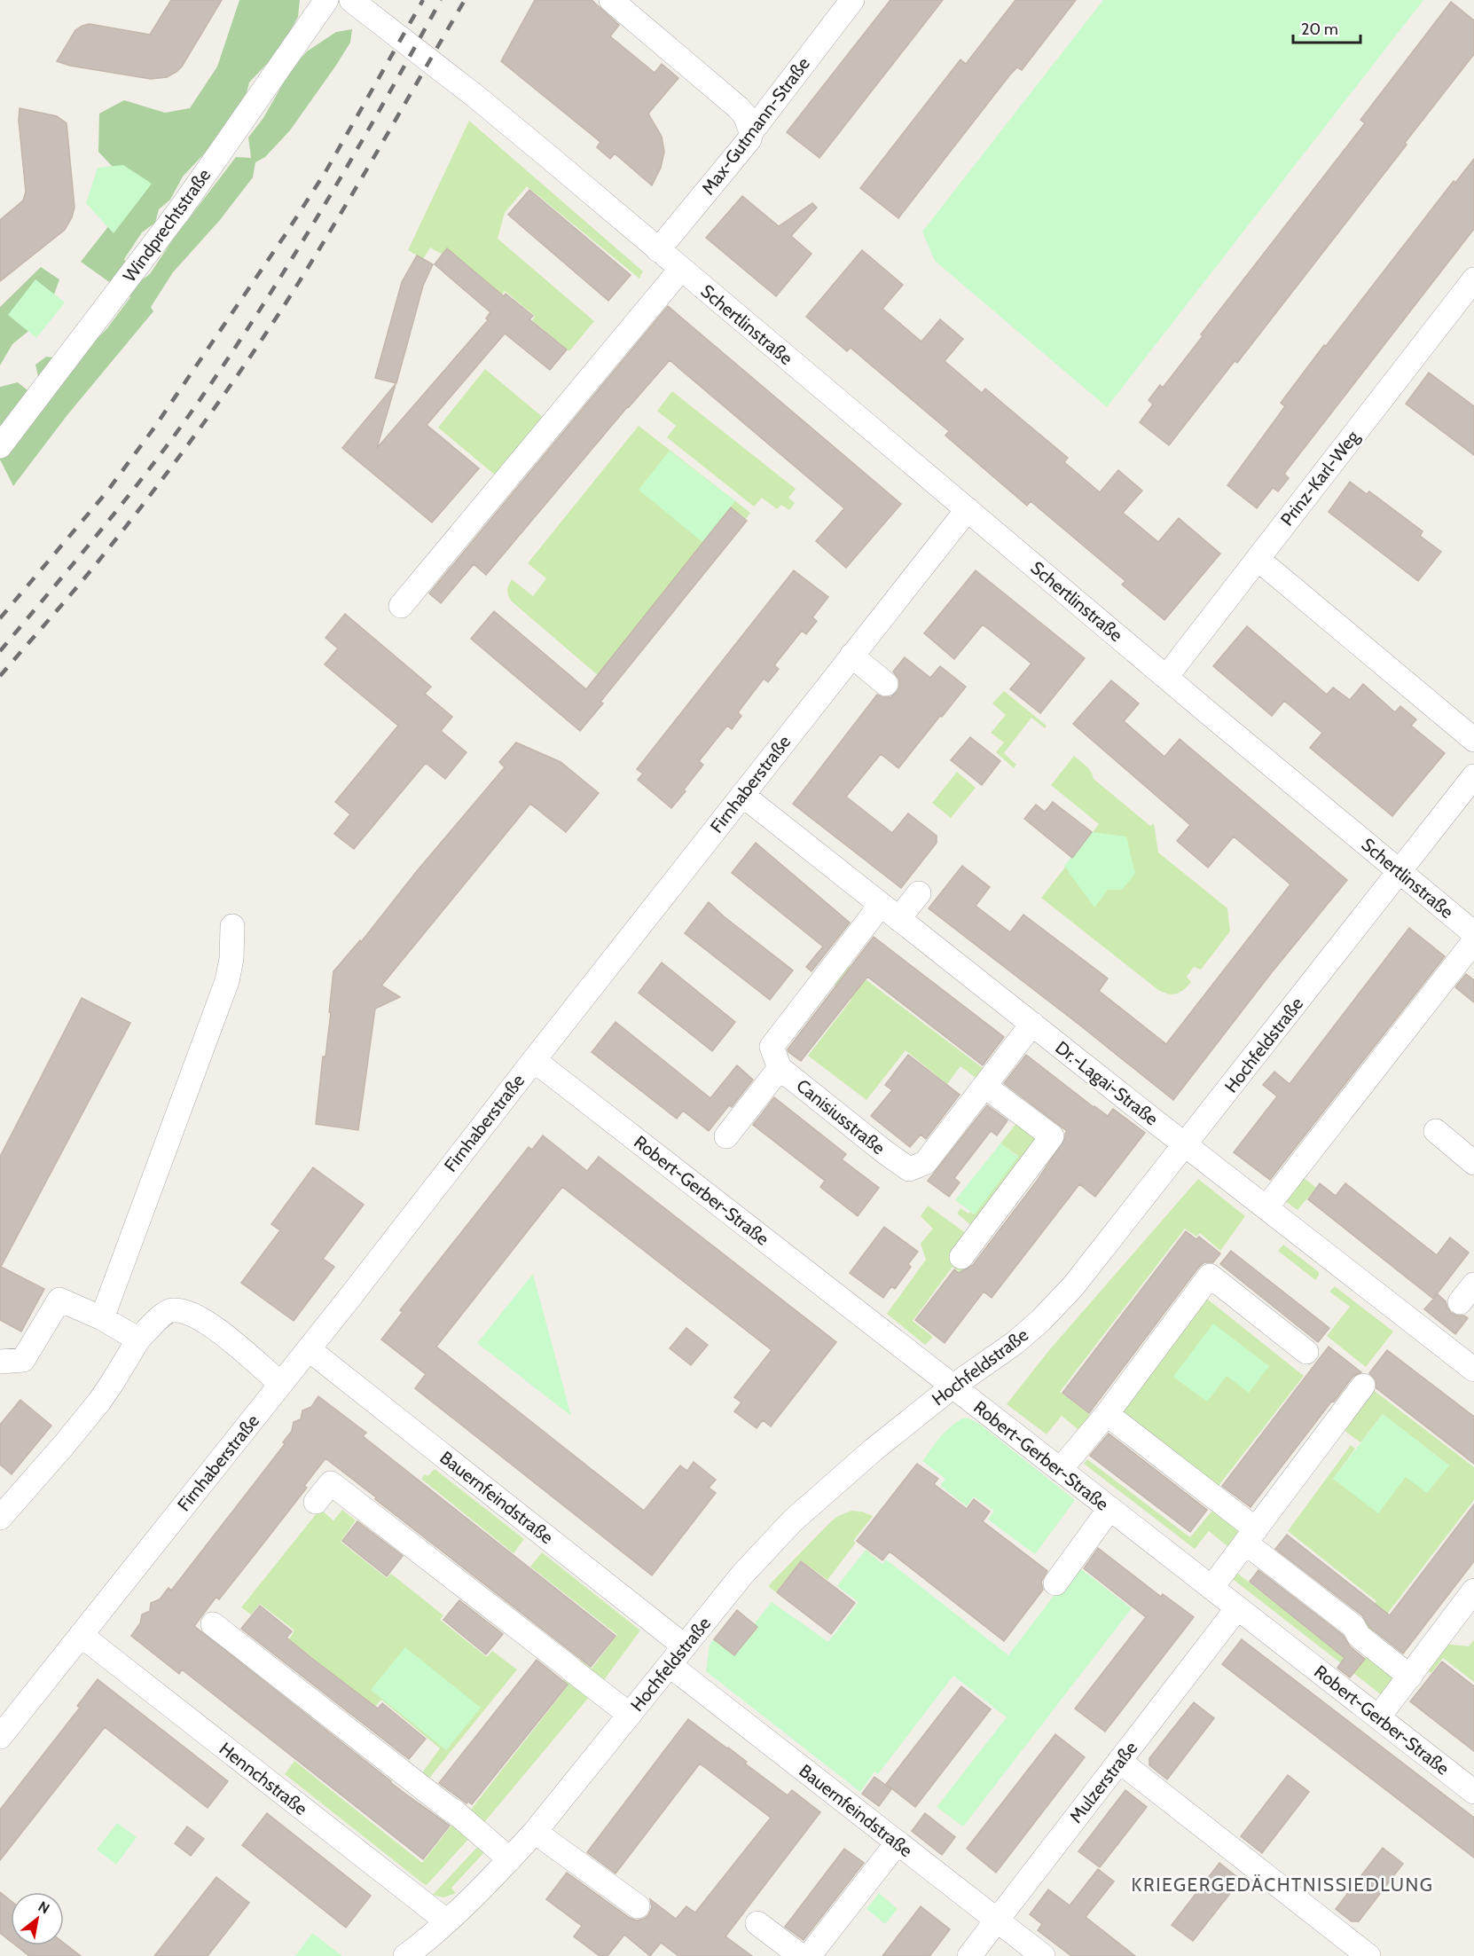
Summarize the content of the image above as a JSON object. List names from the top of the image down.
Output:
{
  "streets": {
    "street": [
      "Max-Gutmann-Straße",
      "Windprechtstraße",
      "Schertlinstraße",
      "Prinz-Karl-Weg",
      "Firnhaberstraße",
      "Hochfeldstraße",
      "Dr.-Lagai-Straße",
      "Canisiusstraße",
      "Robert-Gerber-Straße",
      "Bauernfeindstraße",
      "Hennchstraße",
      "Mulzerstraße"
    ]
  },
  "crossings": [
    ["Max-Gutmann-Straße", "Schertlinstraße"],
    ["Schertlinstraße", "Prinz-Karl-Weg"],
    ["Schertlinstraße", "Firnhaberstraße"],
    ["Schertlinstraße", "Hochfeldstraße"],
    ["Firnhaberstraße", "Dr.-Lagai-Straße"],
    ["Firnhaberstraße", "Robert-Gerber-Straße"],
    ["Firnhaberstraße", "Bauernfeindstraße"],
    ["Firnhaberstraße", "Hennchstraße"],
    ["Hochfeldstraße", "Dr.-Lagai-Straße"],
    ["Hochfeldstraße", "Robert-Gerber-Straße"],
    ["Hochfeldstraße", "Bauernfeindstraße"],
    ["Hochfeldstraße", "Hennchstraße"],
    ["Dr.-Lagai-Straße", "Canisiusstraße"],
    ["Robert-Gerber-Straße", "Mulzerstraße"],
    ["Bauernfeindstraße", "Mulzerstraße"]
  ],
  "districts": ["KRIEGERGEDÄCHTNISSIEDLUNG"],
  "scale_bar": "20 m",
  "north": "top right"
}
